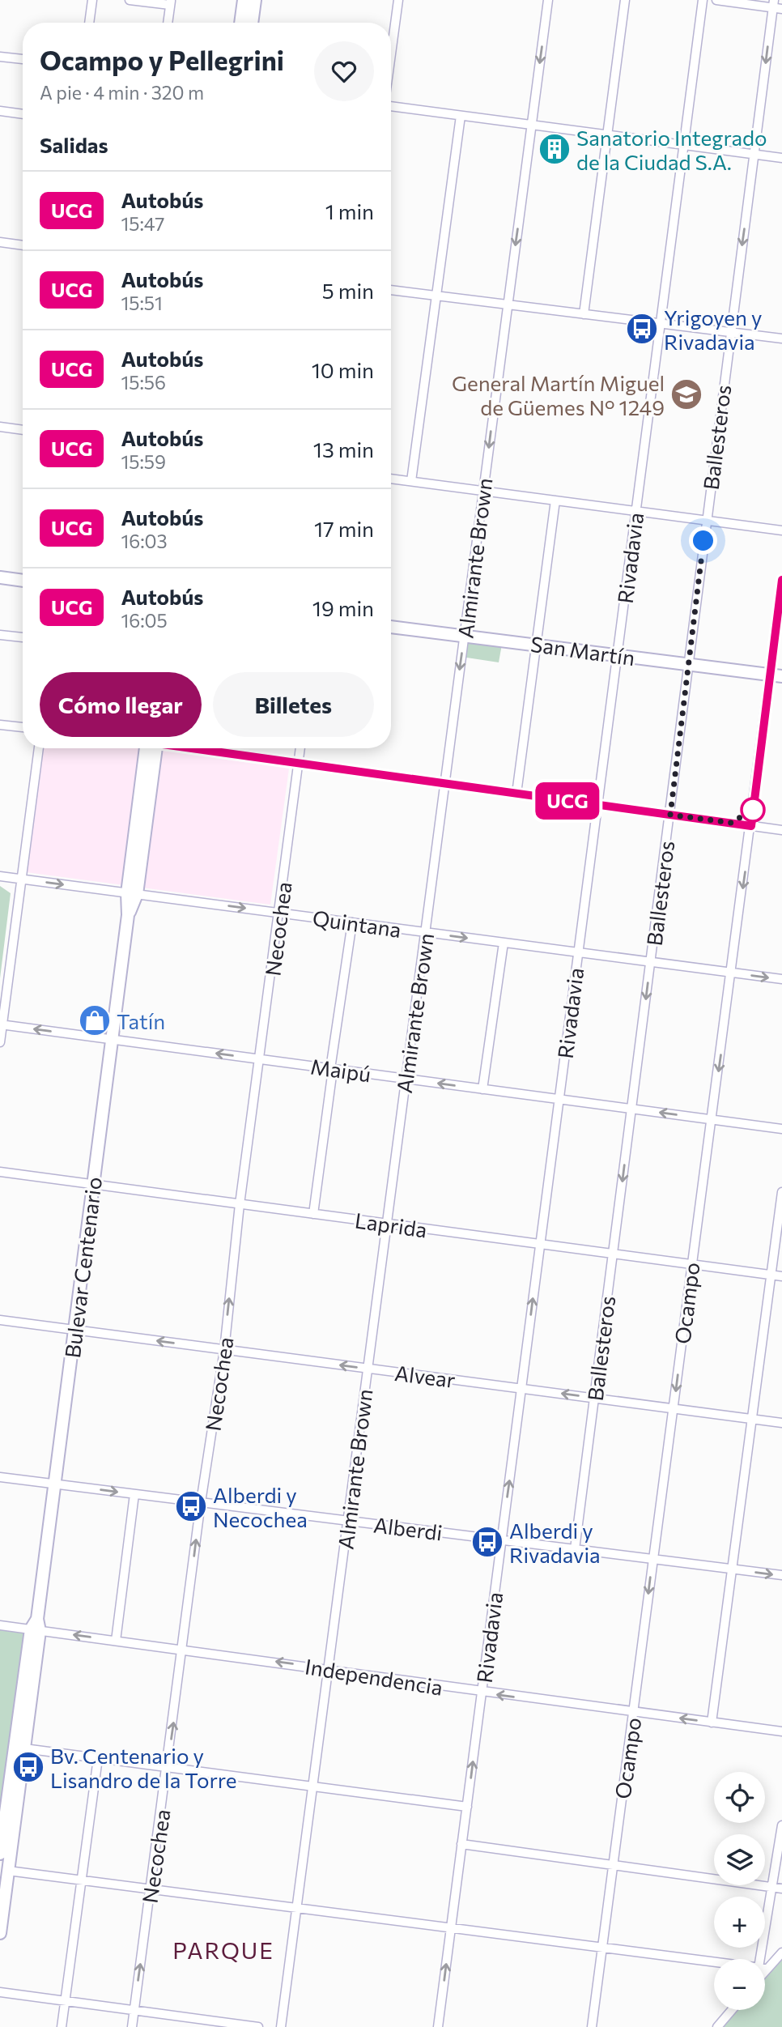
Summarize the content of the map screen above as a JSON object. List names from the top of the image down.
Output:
{
  "streets": {
    "main road": ["San Martín", "Bulevar Centenario"],
    "street": [
      "Ballesteros",
      "Almirante Brown",
      "Rivadavia",
      "Quintana",
      "Necochea",
      "Maipú",
      "Laprida",
      "Ocampo",
      "Alvear",
      "Alberdi",
      "Independencia"
    ]
  },
  "crossings": [
    ["Ballesteros", "San Martín"],
    ["Ballesteros", "Quintana"],
    ["Ballesteros", "Maipú"],
    ["Ballesteros", "Laprida"],
    ["Ballesteros", "Alvear"],
    ["Ballesteros", "Alberdi"],
    ["Almirante Brown", "San Martín"],
    ["Almirante Brown", "Quintana"],
    ["Almirante Brown", "Maipú"],
    ["Almirante Brown", "Laprida"],
    ["Almirante Brown", "Alvear"],
    ["Almirante Brown", "Alberdi"],
    ["Almirante Brown", "Independencia"],
    ["Rivadavia", "San Martín"],
    ["Rivadavia", "Quintana"],
    ["Rivadavia", "Maipú"],
    ["Rivadavia", "Laprida"],
    ["Rivadavia", "Alvear"],
    ["Rivadavia", "Alberdi"],
    ["Rivadavia", "Independencia"],
    ["San Martín", "Ocampo"],
    ["Quintana", "Necochea"],
    ["Quintana", "Bulevar Centenario"],
    ["Quintana", "Ocampo"],
    ["Necochea", "Maipú"],
    ["Necochea", "Laprida"],
    ["Necochea", "Alvear"],
    ["Necochea", "Alberdi"],
    ["Necochea", "Independencia"],
    ["Maipú", "Bulevar Centenario"],
    ["Maipú", "Ocampo"],
    ["Laprida", "Bulevar Centenario"],
    ["Laprida", "Ocampo"],
    ["Bulevar Centenario", "Alvear"],
    ["Bulevar Centenario", "Alberdi"],
    ["Bulevar Centenario", "Independencia"],
    ["Ocampo", "Alvear"],
    ["Ocampo", "Alberdi"],
    ["Ocampo", "Independencia"]
  ],
  "one_way": [
    "Ballesteros",
    "Quintana",
    "Maipú",
    "Ocampo",
    "Alvear",
    "Independencia"
  ],
  "districts": ["PARQUE"],
  "places": {
    "building": ["Sanatorio Integrado de la Ciudad S.A."],
    "bus stop": [
      "Yrigoyen y Rivadavia",
      "Alberdi y Necochea",
      "Alberdi y Rivadavia",
      "Bv. Centenario y Lisandro de la Torre"
    ],
    "school or university": ["General Martín Miguel de Güemes N° 1249"],
    "shop": ["Tatín"]
  },
  "lines": ["bus line UCG"],
  "page": {
    "on_map": "UCG",
    "heading": [
      ["Ocampo y Pellegrini", "A pie · 4 min · 320 m"],
      "Salidas"
    ],
    "list": [
      {
        "mark": "UCG",
        "name": "Autobús",
        "note": "15:47",
        "value": "1 min"
      },
      {
        "mark": "UCG",
        "name": "Autobús",
        "note": "15:51",
        "value": "5 min"
      },
      {
        "mark": "UCG",
        "name": "Autobús",
        "note": "15:56",
        "value": "10 min"
      },
      {
        "mark": "UCG",
        "name": "Autobús",
        "note": "15:59",
        "value": "13 min"
      },
      {
        "mark": "UCG",
        "name": "Autobús",
        "note": "16:03",
        "value": "17 min"
      },
      {
        "mark": "UCG",
        "name": "Autobús",
        "note": "16:05",
        "value": "19 min"
      }
    ],
    "buttons": ["Cómo llegar", "Billetes"],
    "map_buttons": ["+", "−"]
  }
}
